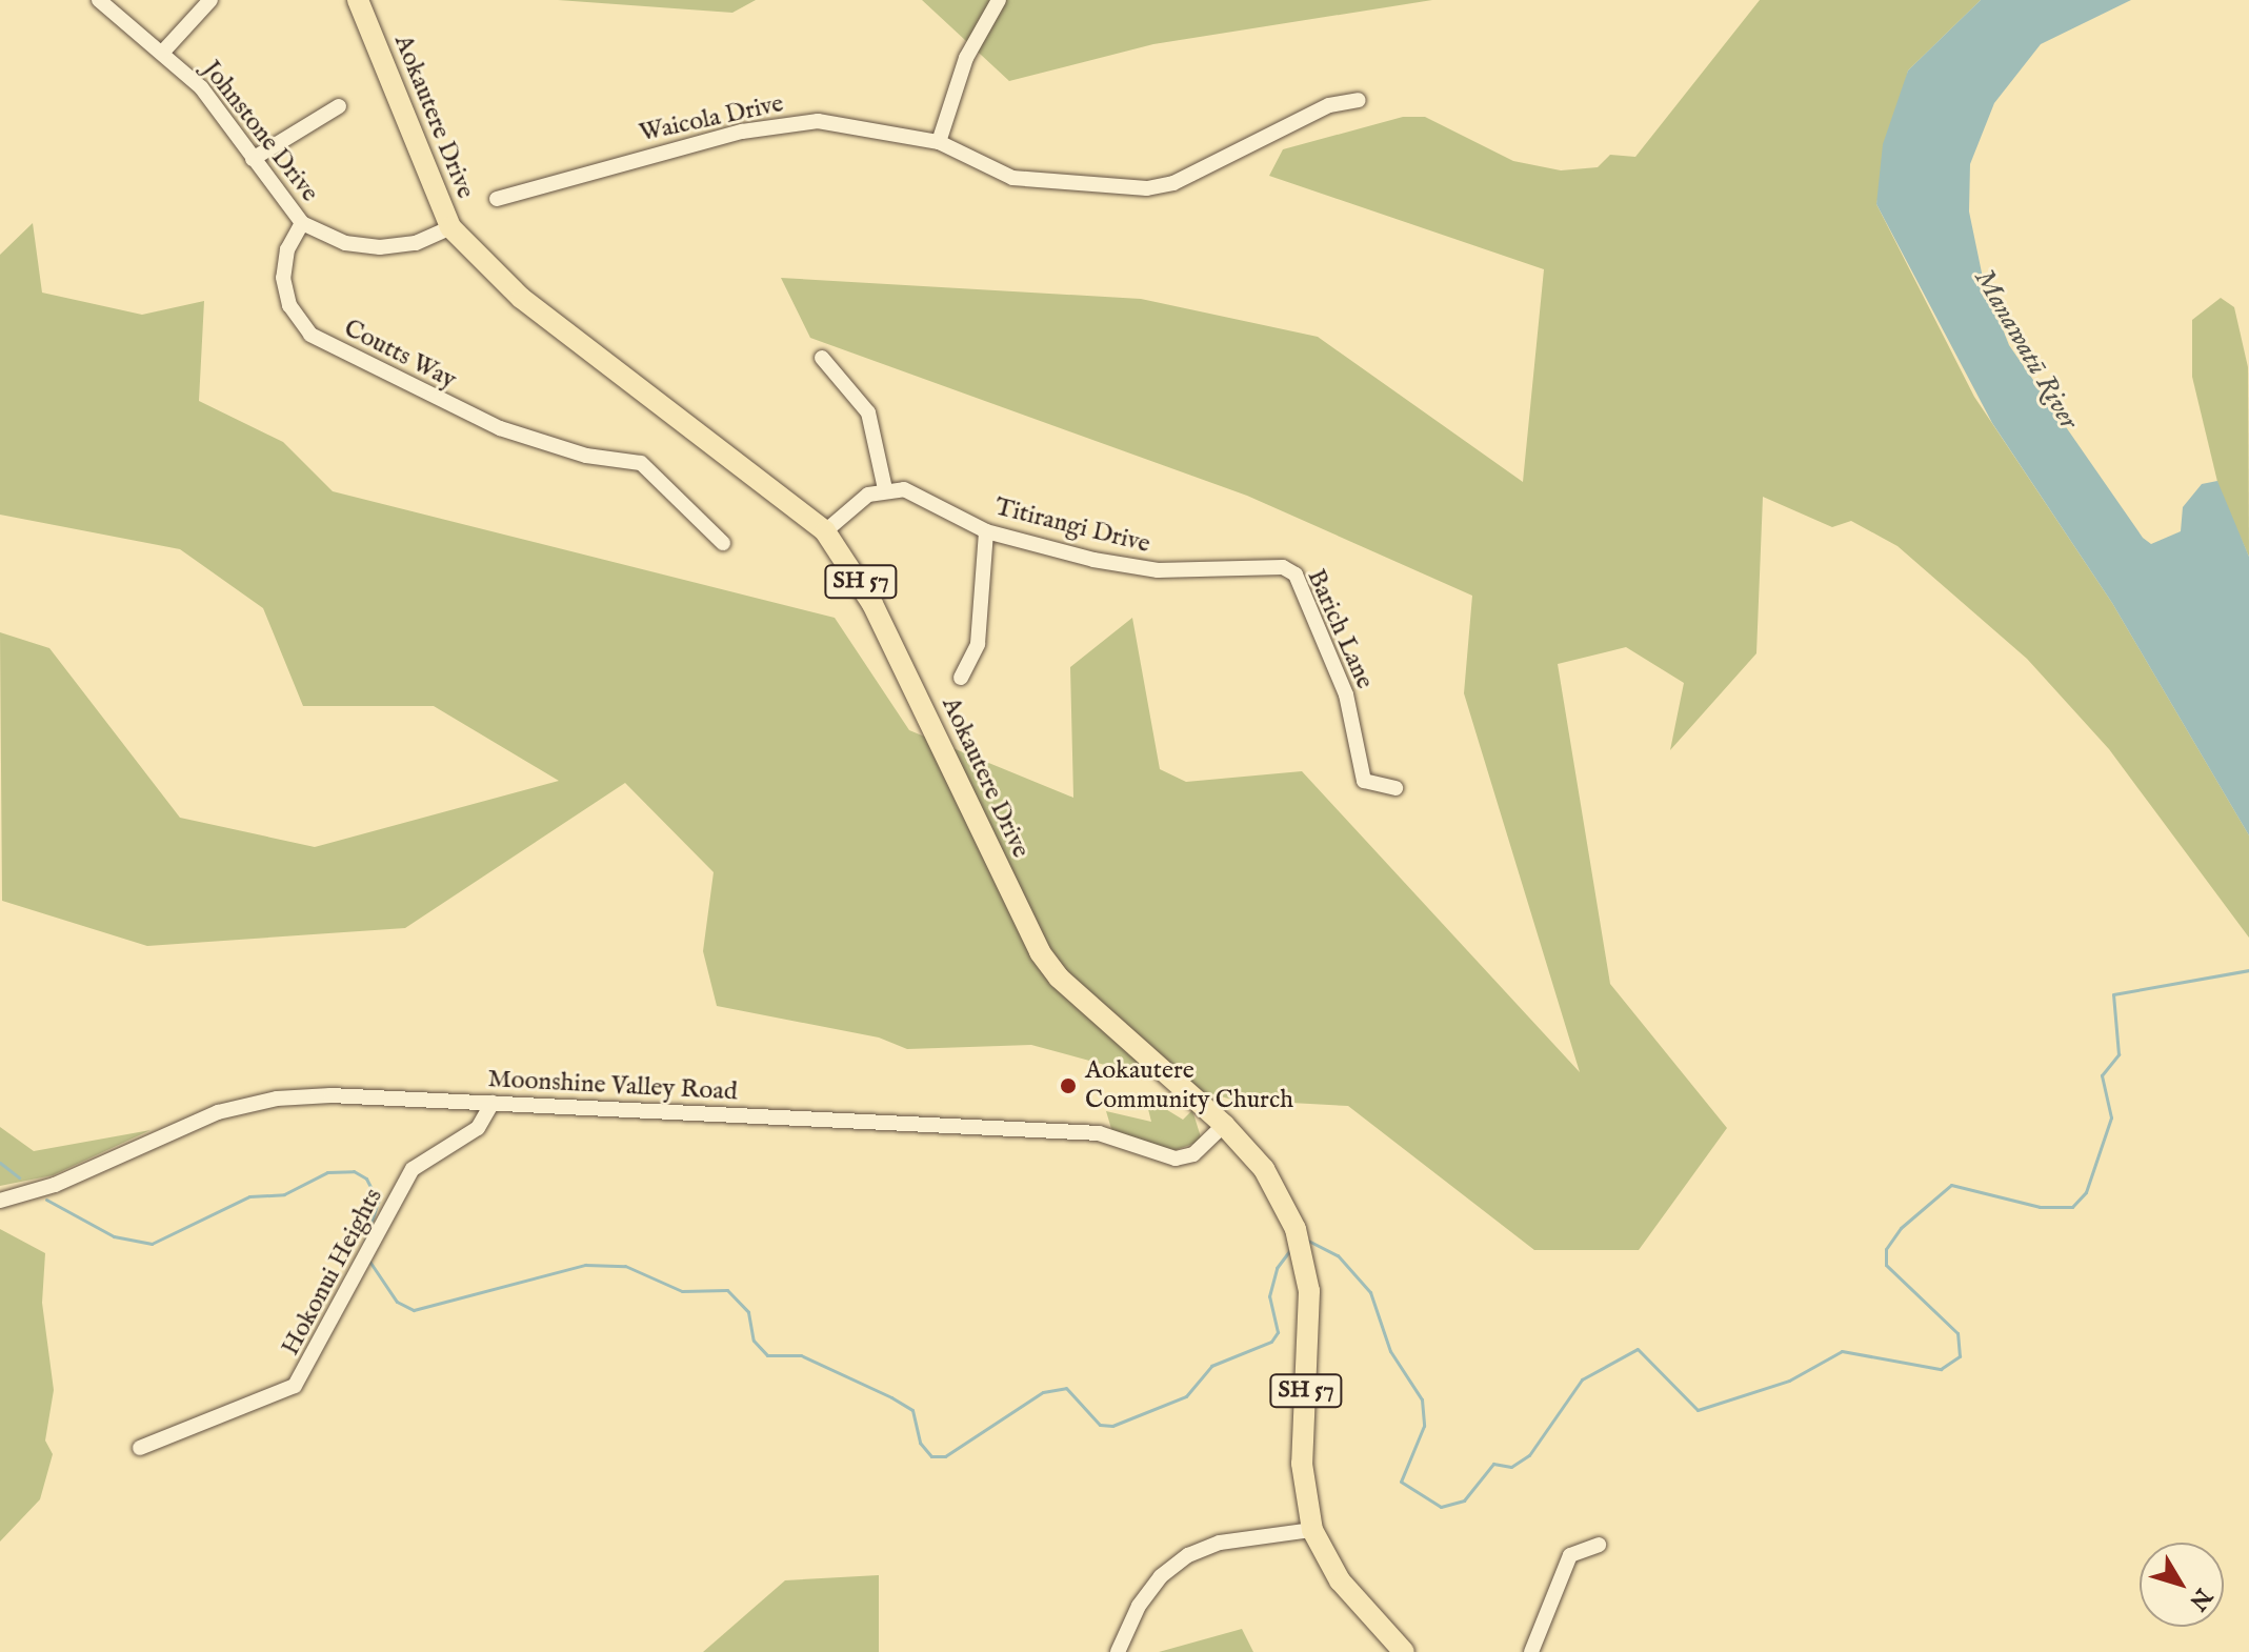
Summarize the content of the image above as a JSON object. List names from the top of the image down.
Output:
{
  "streets": {
    "highway": ["Aokautere Drive", "SH 57"],
    "street": [
      "Waicola Drive",
      "Johnstone Drive",
      "Coutts Way",
      "Titirangi Drive",
      "Barich Lane",
      "Moonshine Valley Road",
      "Hokonui Heights"
    ]
  },
  "crossings": [
    ["Aokautere Drive", "Johnstone Drive"],
    ["Aokautere Drive", "Moonshine Valley Road"],
    ["Johnstone Drive", "Coutts Way"],
    ["Titirangi Drive", "Barich Lane"],
    ["Moonshine Valley Road", "Hokonui Heights"]
  ],
  "water": ["Manawatū River"],
  "places": ["Aokautere Community Church"],
  "north": "bottom right"
}
